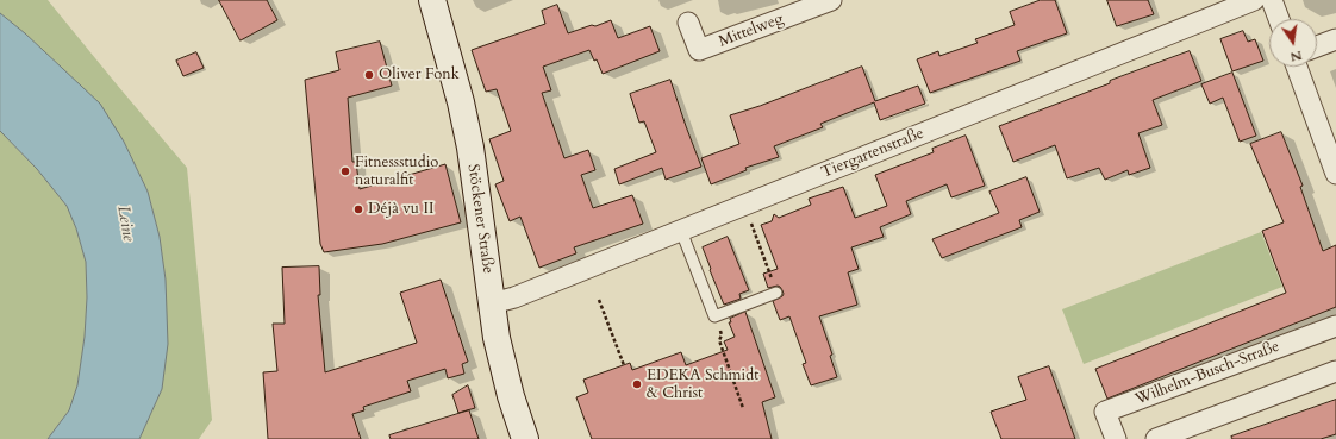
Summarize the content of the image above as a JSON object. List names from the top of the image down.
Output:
{
  "streets": {
    "main road": ["Stöckener Straße"],
    "street": ["Mittelweg", "Tiergartenstraße", "Wilhelm-Busch-Straße"]
  },
  "crossings": [
    ["Tiergartenstraße", "Stöckener Straße"]
  ],
  "water": ["Leine"],
  "places": [
    "Oliver Fonk",
    "Fitnessstudio naturalfit",
    "Déjà vu II",
    "EDEKA Schmidt & Christ"
  ],
  "north": "bottom"
}
